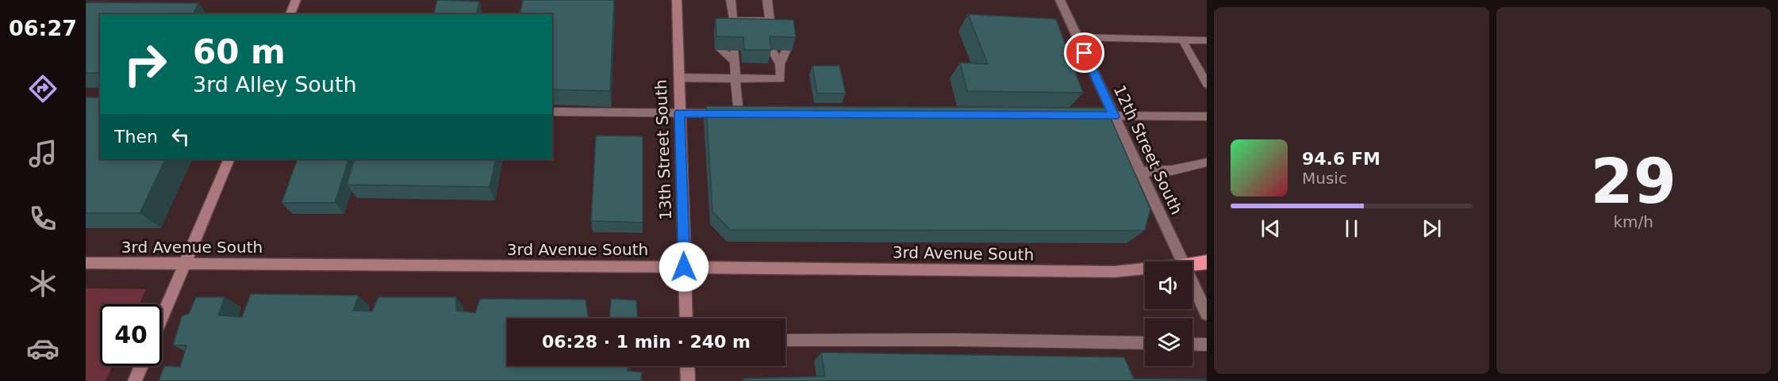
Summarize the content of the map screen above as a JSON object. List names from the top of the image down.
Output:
{
  "streets": {
    "street": ["13th Street South", "12th Street South", "3rd Avenue South"]
  },
  "crossings": [
    ["13th Street South", "3rd Avenue South"]
  ],
  "page": {
    "tabs": "06:27",
    "tile": ["29", "km/h"],
    "turn": ["60 m", "3rd Alley South"],
    "then": "Then",
    "song": ["94.6 FM", "Music"],
    "limit": "40",
    "trip": "06:28 · 1 min · 240 m"
  }
}
